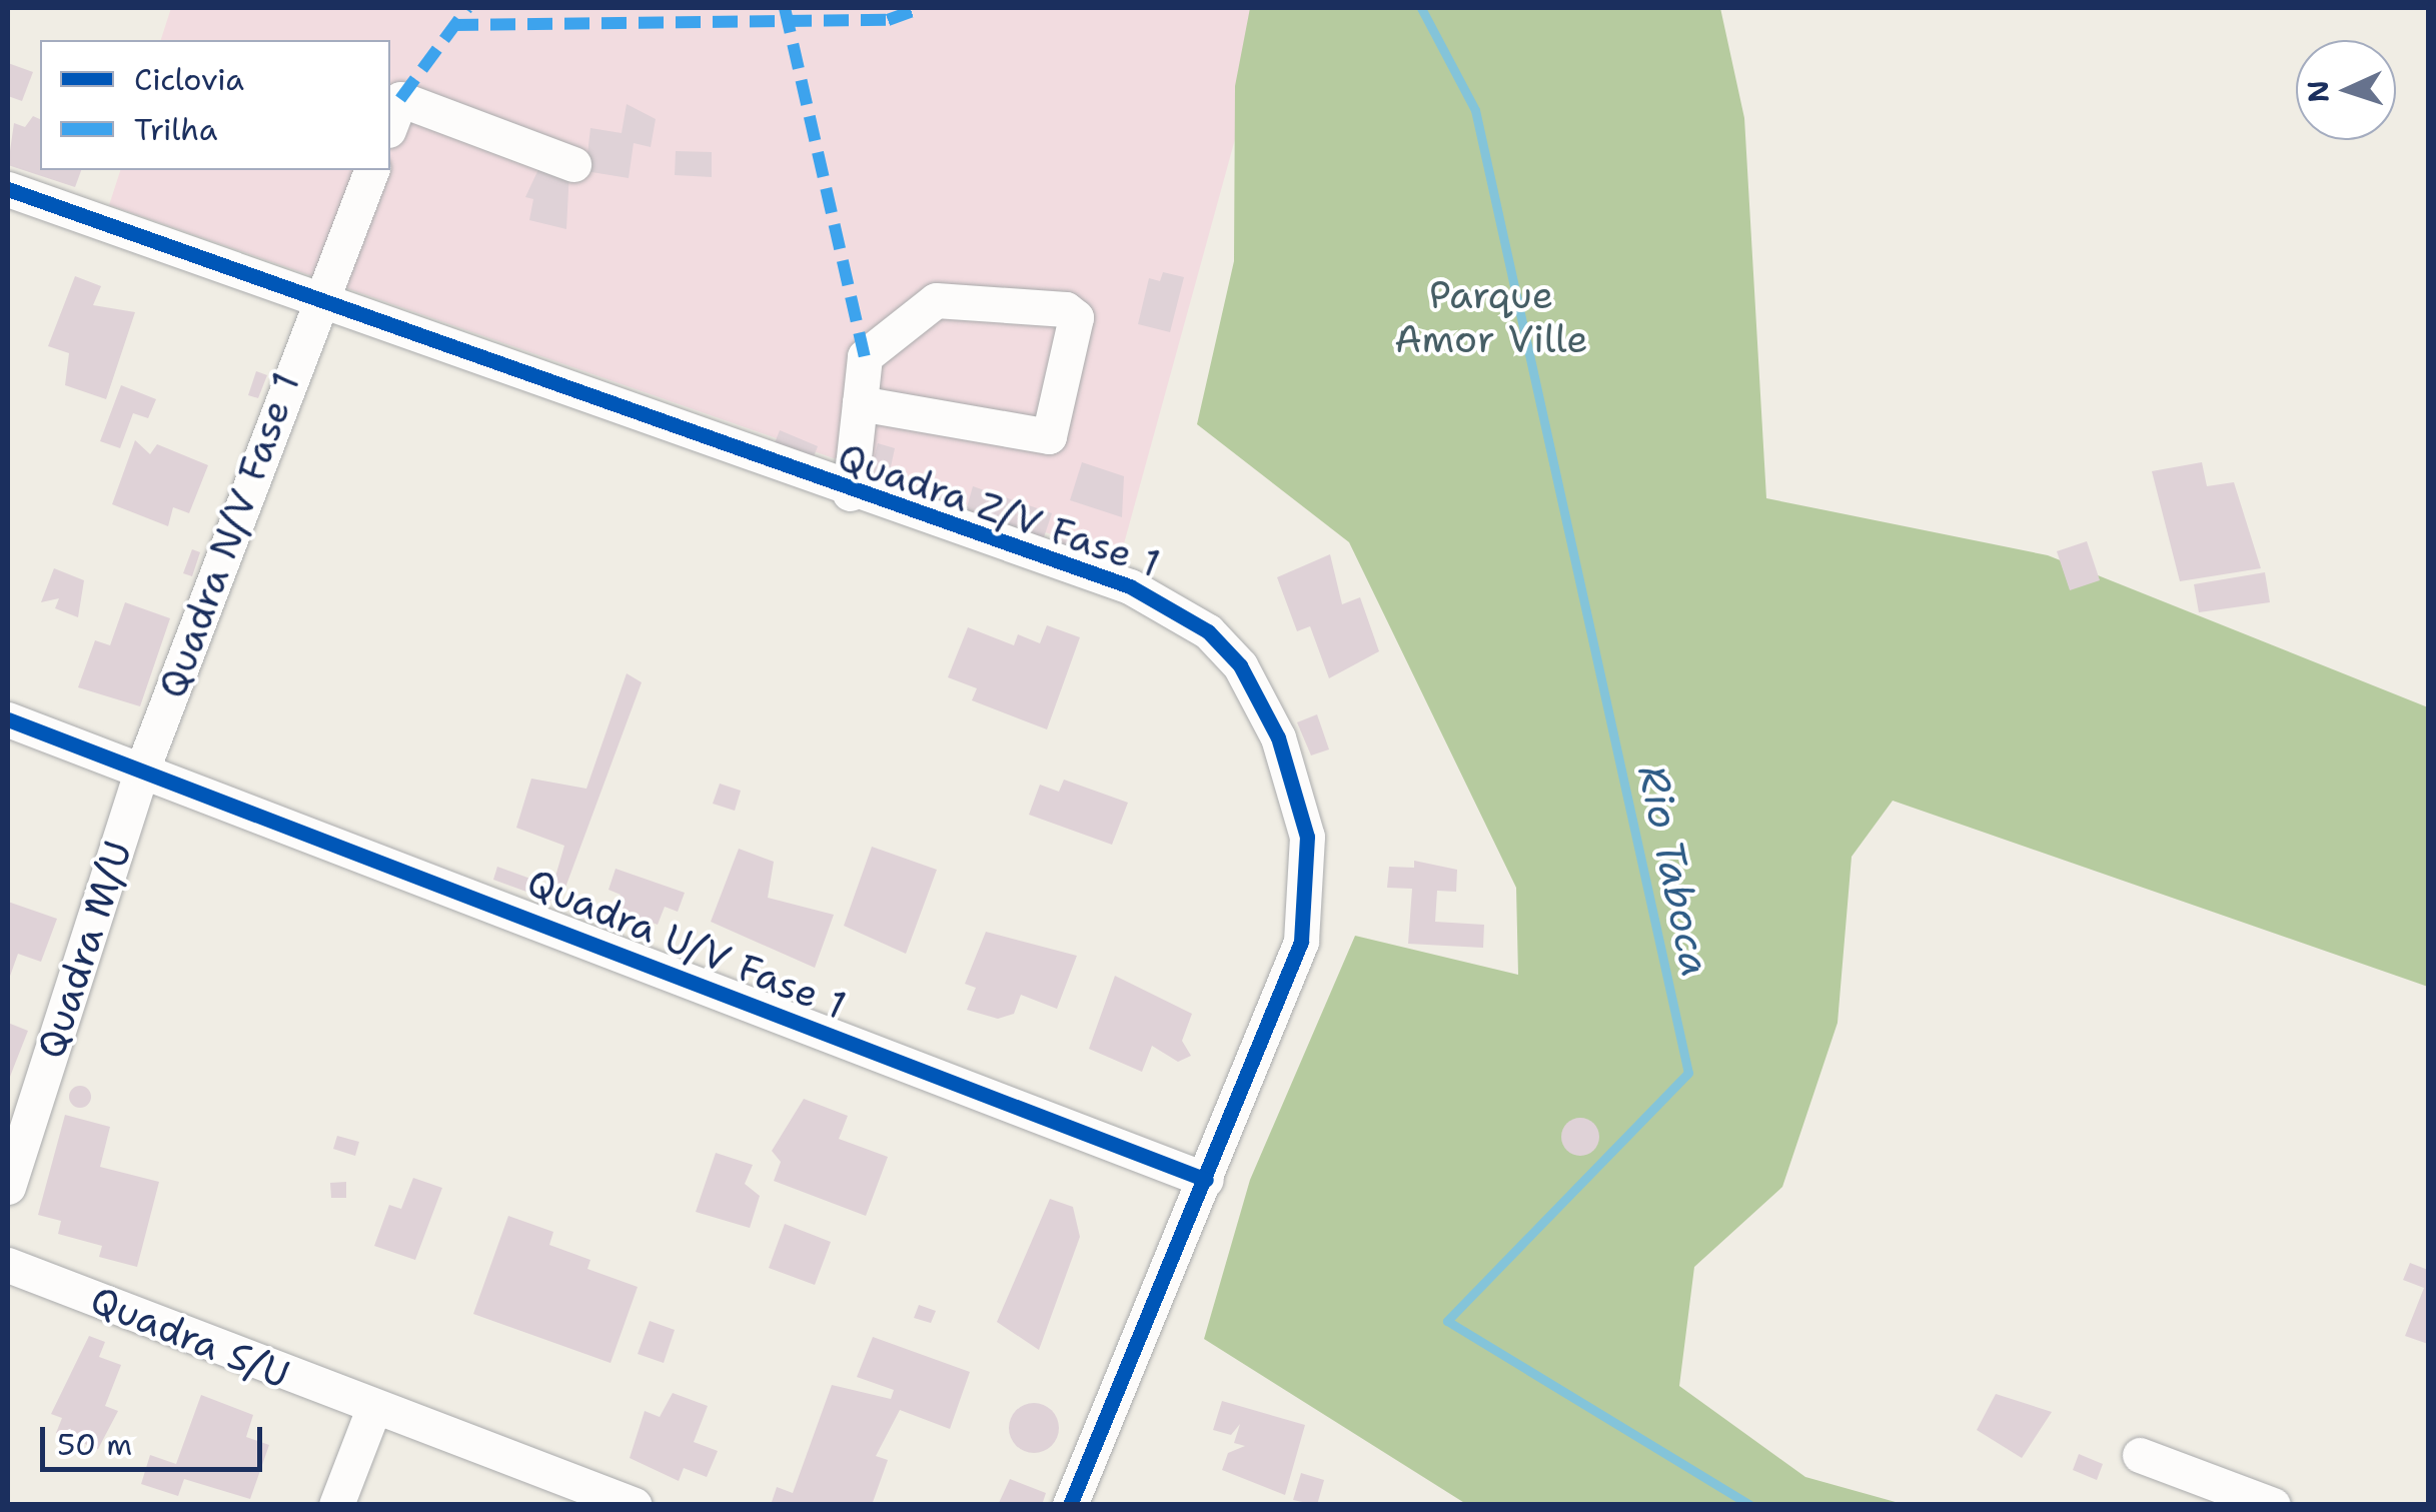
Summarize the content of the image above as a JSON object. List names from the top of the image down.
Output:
{
  "streets": {
    "street": [
      "Quadra Z/V Fase 1",
      "Quadra N/V Fase 1",
      "Quadra U/V Fase 1",
      "Quadra M/U",
      "Quadra S/U"
    ]
  },
  "crossings": [
    ["Quadra Z/V Fase 1", "Quadra N/V Fase 1"],
    ["Quadra Z/V Fase 1", "Quadra U/V Fase 1"],
    ["Quadra N/V Fase 1", "Quadra U/V Fase 1"],
    ["Quadra N/V Fase 1", "Quadra M/U"],
    ["Quadra U/V Fase 1", "Quadra M/U"]
  ],
  "water": ["Rio Taboca"],
  "parks": ["Parque Amor Ville"],
  "legend": ["Ciclovia", "Trilha"],
  "scale_bar": "50 m",
  "north": "left"
}
